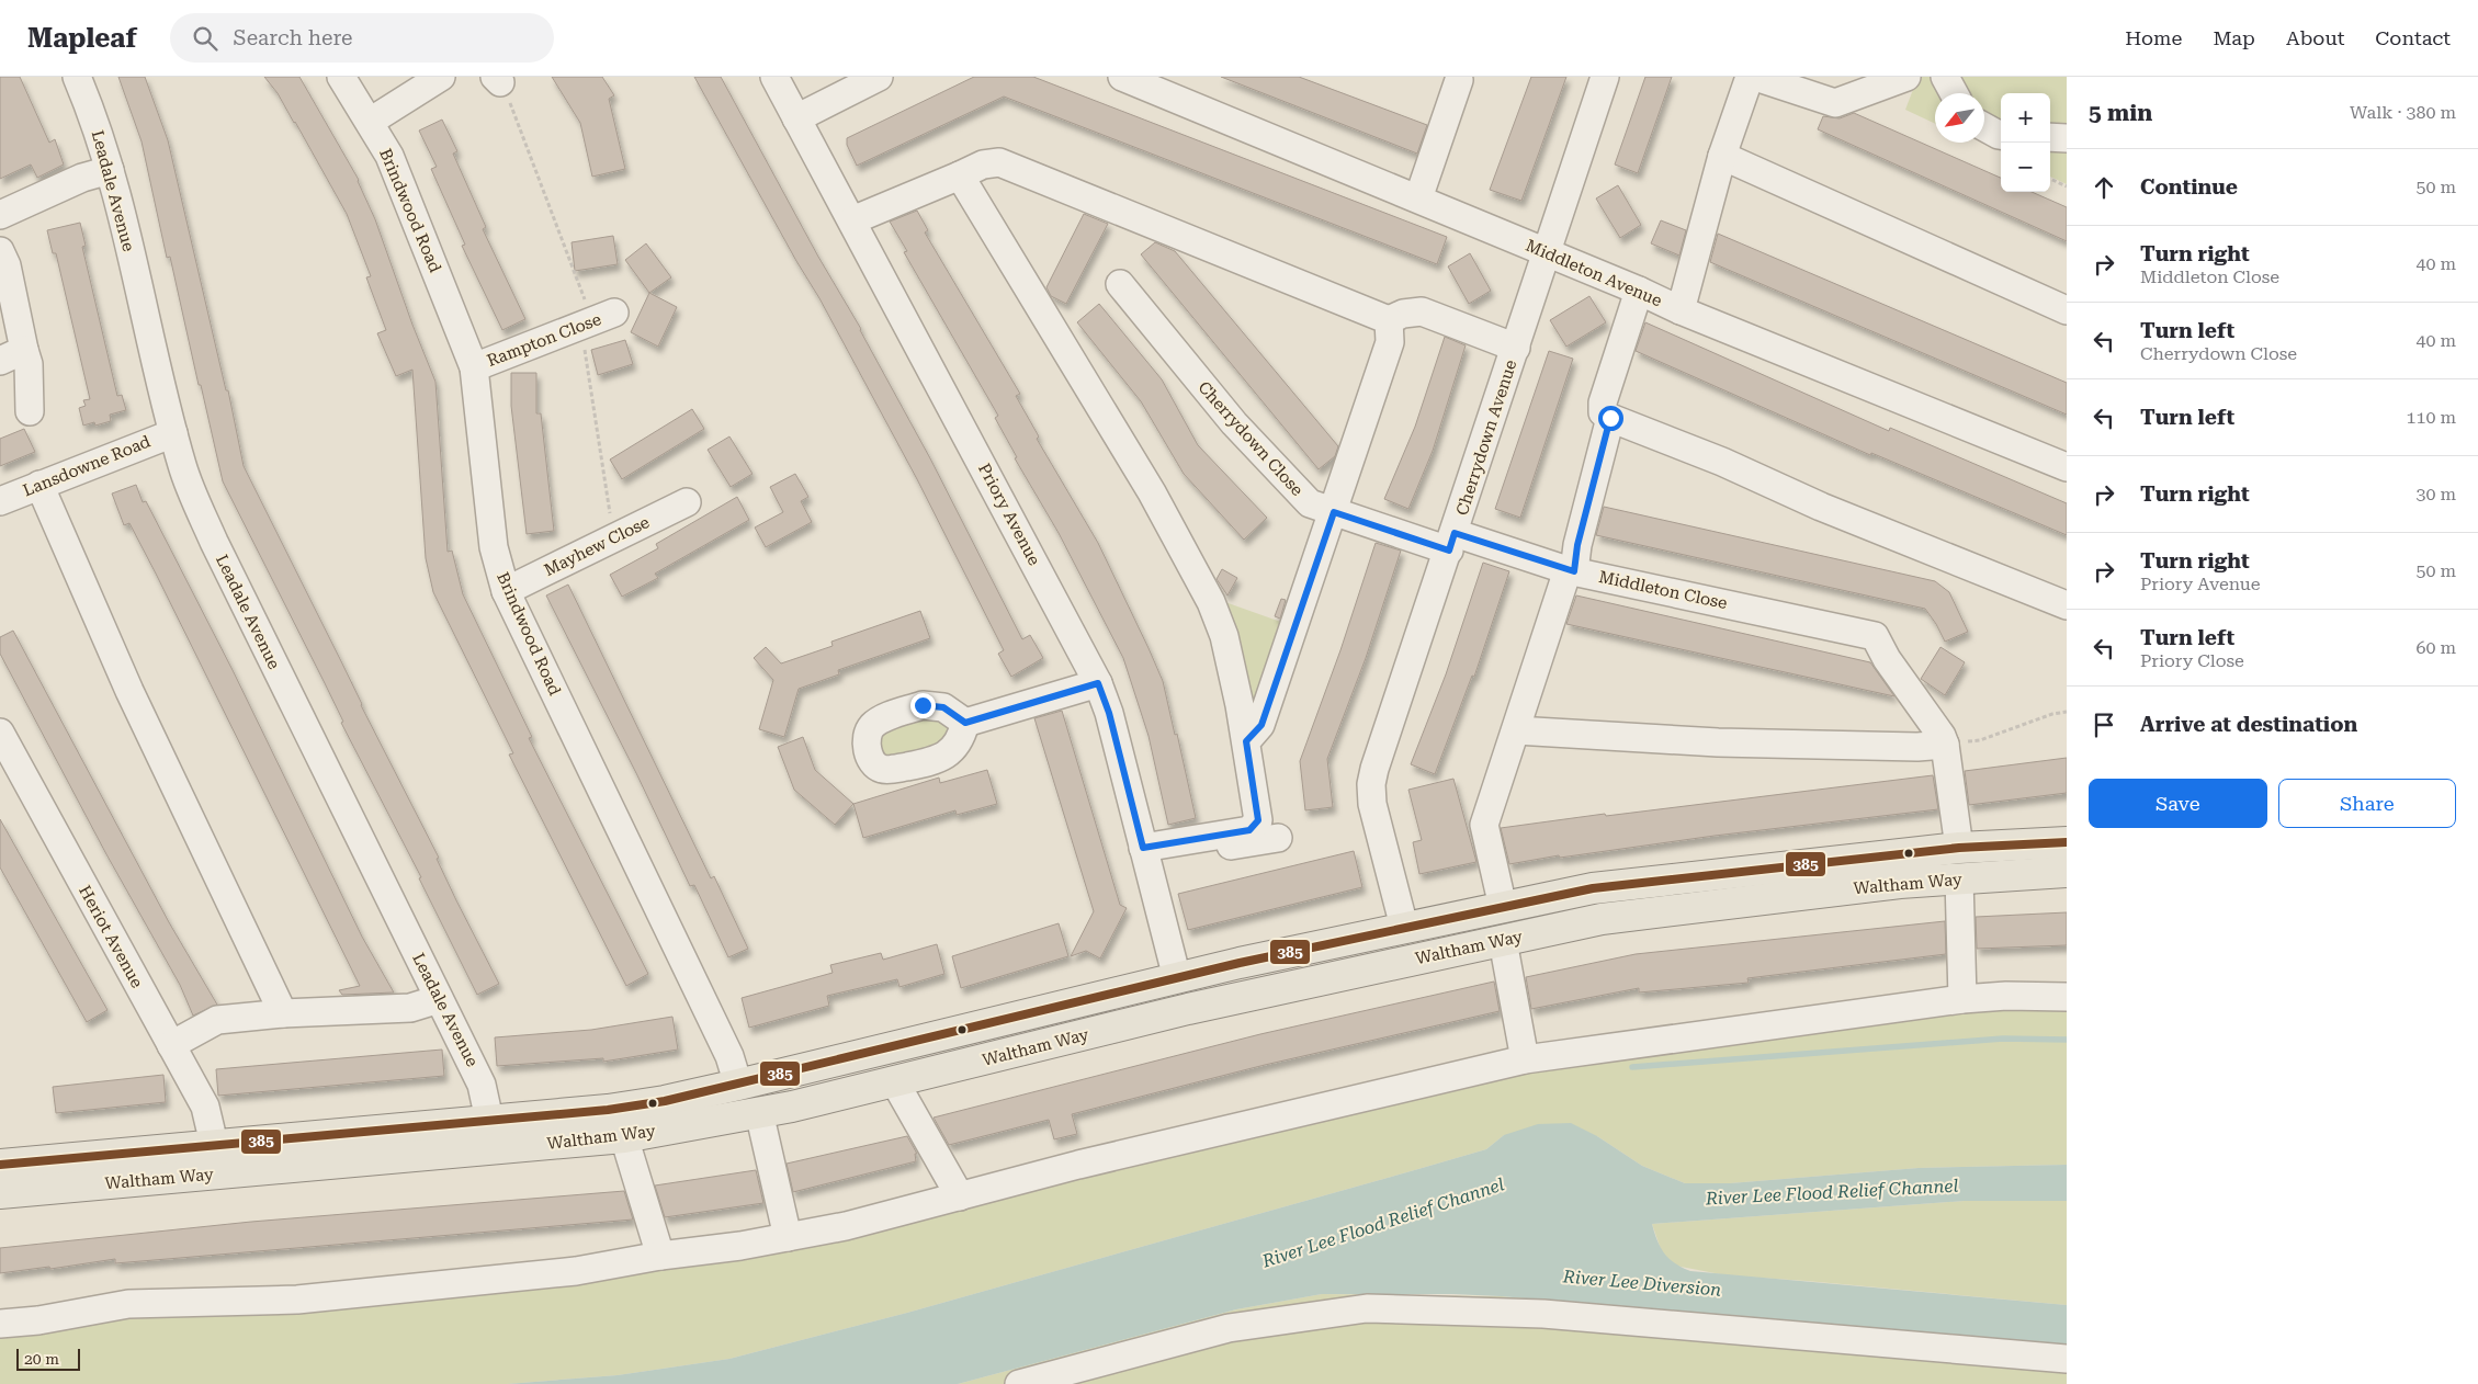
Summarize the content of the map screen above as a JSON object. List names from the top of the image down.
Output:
{
  "streets": {
    "main road": ["Waltham Way"],
    "street": [
      "Leadale Avenue",
      "Brindwood Road",
      "Middleton Avenue",
      "Rampton Close",
      "Cherrydown Avenue",
      "Cherrydown Close",
      "Lansdowne Road",
      "Priory Avenue",
      "Mayhew Close",
      "Middleton Close",
      "Heriot Avenue"
    ]
  },
  "crossings": [
    ["Leadale Avenue", "Lansdowne Road"],
    ["Leadale Avenue", "Waltham Way"],
    ["Brindwood Road", "Rampton Close"],
    ["Brindwood Road", "Mayhew Close"],
    ["Brindwood Road", "Waltham Way"],
    ["Middleton Avenue", "Cherrydown Avenue"],
    ["Cherrydown Avenue", "Cherrydown Close"],
    ["Cherrydown Avenue", "Middleton Close"],
    ["Cherrydown Avenue", "Waltham Way"],
    ["Cherrydown Close", "Middleton Close"],
    ["Priory Avenue", "Waltham Way"],
    ["Waltham Way", "Heriot Avenue"]
  ],
  "water": ["River Lee Flood Relief Channel", "River Lee Diversion"],
  "lines": ["transit line 385"],
  "scale_bar": "20 m",
  "north": "bottom left",
  "page": {
    "header": "Mapleaf",
    "search": "Search here",
    "nav": [
      "Home",
      "Map",
      "About",
      "Contact"
    ],
    "heading": ["5 min", "Walk · 380 m"],
    "map_buttons": ["+", "−"],
    "list": [
      ["Continue", "50 m"],
      ["Turn right", "Middleton Close", "40 m"],
      ["Turn left", "Cherrydown Close", "40 m"],
      ["Turn left", "110 m"],
      ["Turn right", "30 m"],
      ["Turn right", "Priory Avenue", "50 m"],
      ["Turn left", "Priory Close", "60 m"],
      "Arrive at destination"
    ],
    "buttons": ["Save", "Share"],
    "scale": "20 m"
  }
}
